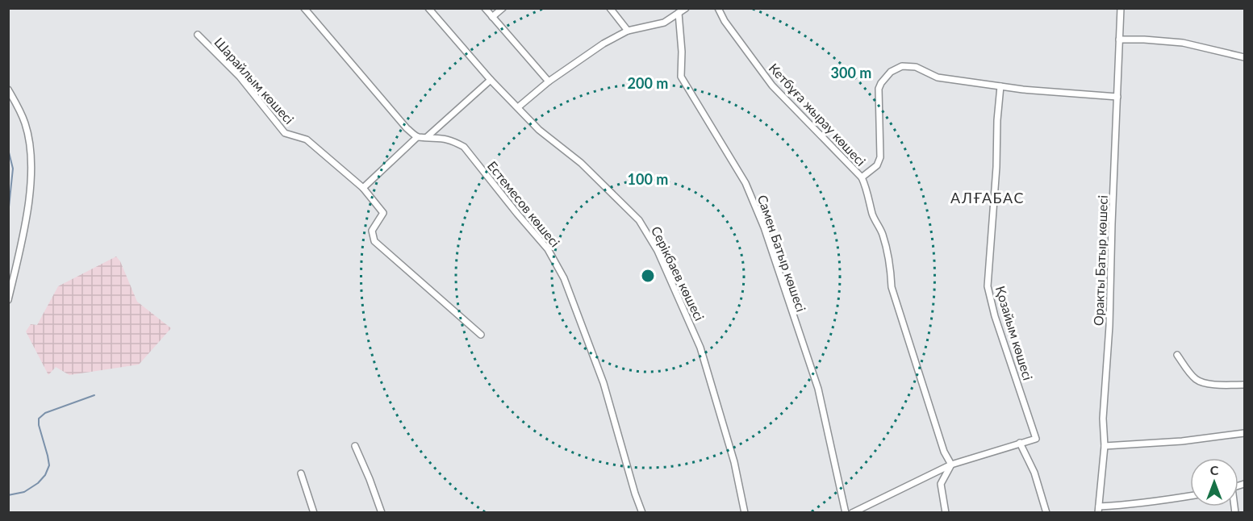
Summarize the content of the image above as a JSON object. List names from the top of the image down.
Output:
{
  "streets": {
    "street": [
      "Шарайлым көшесі",
      "Кетбұға жырау көшесі",
      "Естемесов көшесі",
      "Самен Батыр көшесі",
      "Оракты Батыр көшесі",
      "Серікбаев көшесі",
      "Қозайым көшесі"
    ]
  },
  "districts": ["АЛҒАБАС"],
  "north": "top",
  "rings": ["300 m", "200 m", "100 m"]
}
